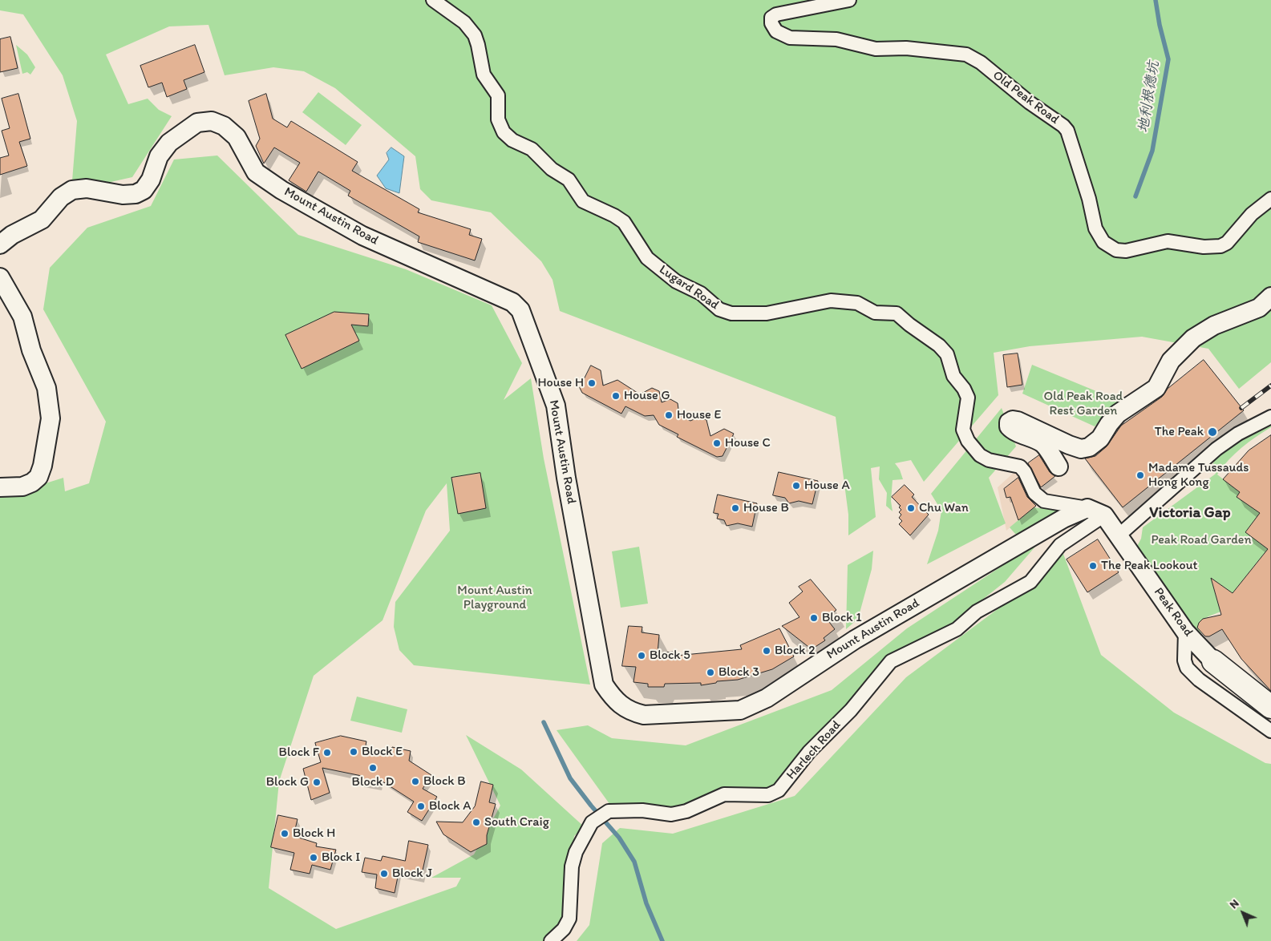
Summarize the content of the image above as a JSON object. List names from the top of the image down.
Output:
{
  "streets": {
    "main road": ["Peak Road"],
    "street": [
      "Old Peak Road",
      "Mount Austin Road",
      "Lugard Road",
      "Harlech Road"
    ]
  },
  "crossings": [
    ["Mount Austin Road", "Lugard Road"],
    ["Peak Road", "Harlech Road"]
  ],
  "districts": ["Victoria Gap"],
  "water": ["地利根德坑"],
  "parks": ["Old Peak Road Rest Garden", "Peak Road Garden", "Mount Austin Playground"],
  "places": [
    "House H",
    "House G",
    "House E",
    "The Peak",
    "House C",
    "Madame Tussauds Hong Kong",
    "House A",
    "House B",
    "Chu Wan",
    "The Peak Lookout",
    "Block 1",
    "Block 2",
    "Block 5",
    "Block 3",
    "Block E",
    "Block F",
    "Block D",
    "Block B",
    "Block G",
    "Block A",
    "South Craig",
    "Block H",
    "Block I",
    "Block J"
  ],
  "north": "top left"
}
